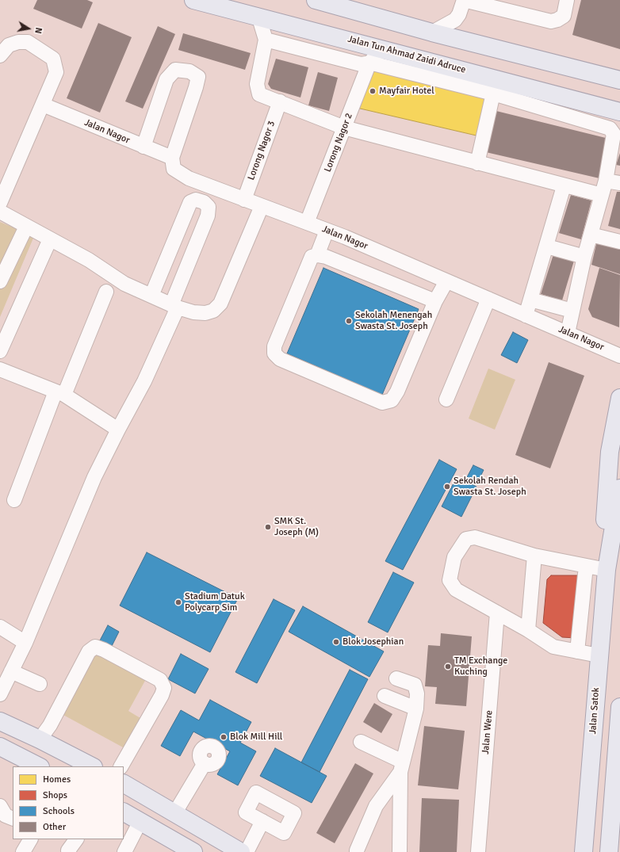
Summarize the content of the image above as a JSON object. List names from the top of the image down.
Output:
{
  "streets": {
    "main road": ["Jalan Tun Ahmad Zaidi Adruce", "Jalan Satok"],
    "street": [
      "Jalan Nagor",
      "Lorong Nagor 2",
      "Lorong Nagor 3",
      "Jalan Were"
    ]
  },
  "crossings": [
    ["Jalan Nagor", "Lorong Nagor 2"],
    ["Jalan Nagor", "Lorong Nagor 3"]
  ],
  "places": [
    "Mayfair Hotel",
    "Sekolah Menengah Swasta St. Joseph",
    "Sekolah Rendah Swasta St. Joseph",
    "SMK St. Joseph (M)",
    "Stadium Datuk Polycarp Sim",
    "Blok Josephian",
    "TM Exchange Kuching",
    "Blok Mill Hill"
  ],
  "legend": [
    "Homes",
    "Shops",
    "Schools",
    "Other"
  ],
  "north": "right"
}
